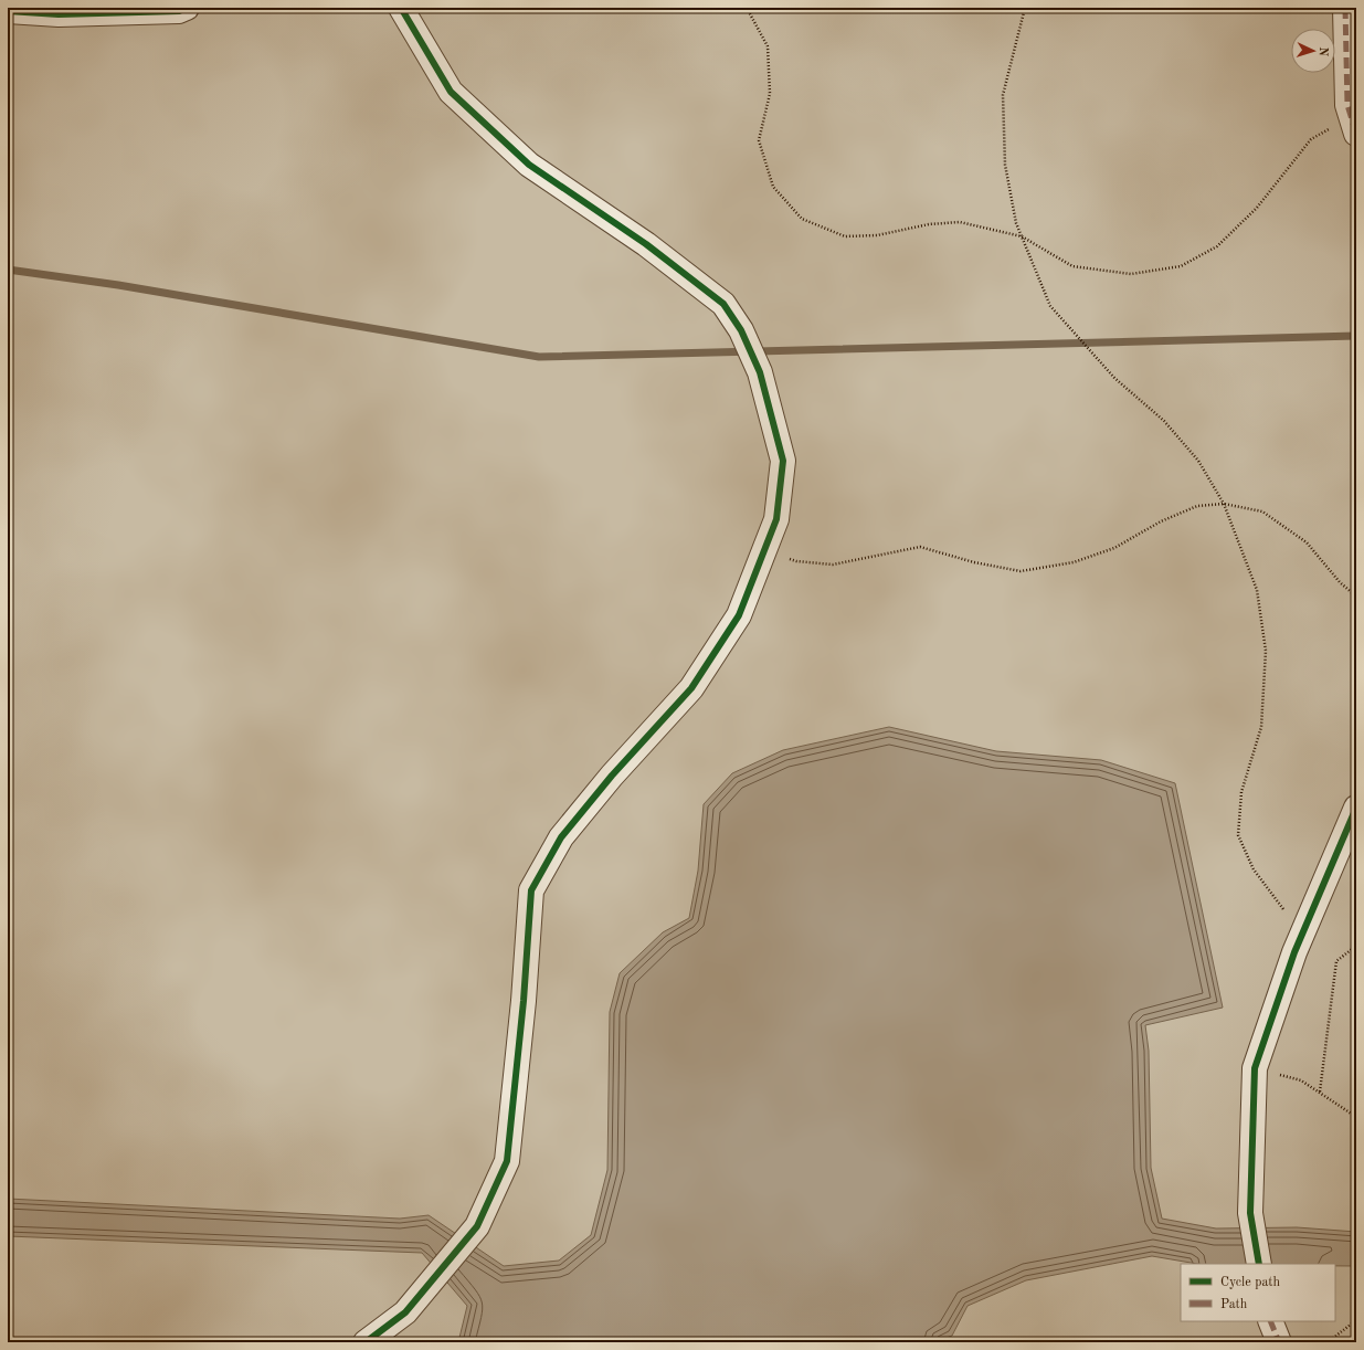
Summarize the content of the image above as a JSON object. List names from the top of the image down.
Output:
{
  "legend": ["Cycle path", "Path"],
  "north": "right"
}
